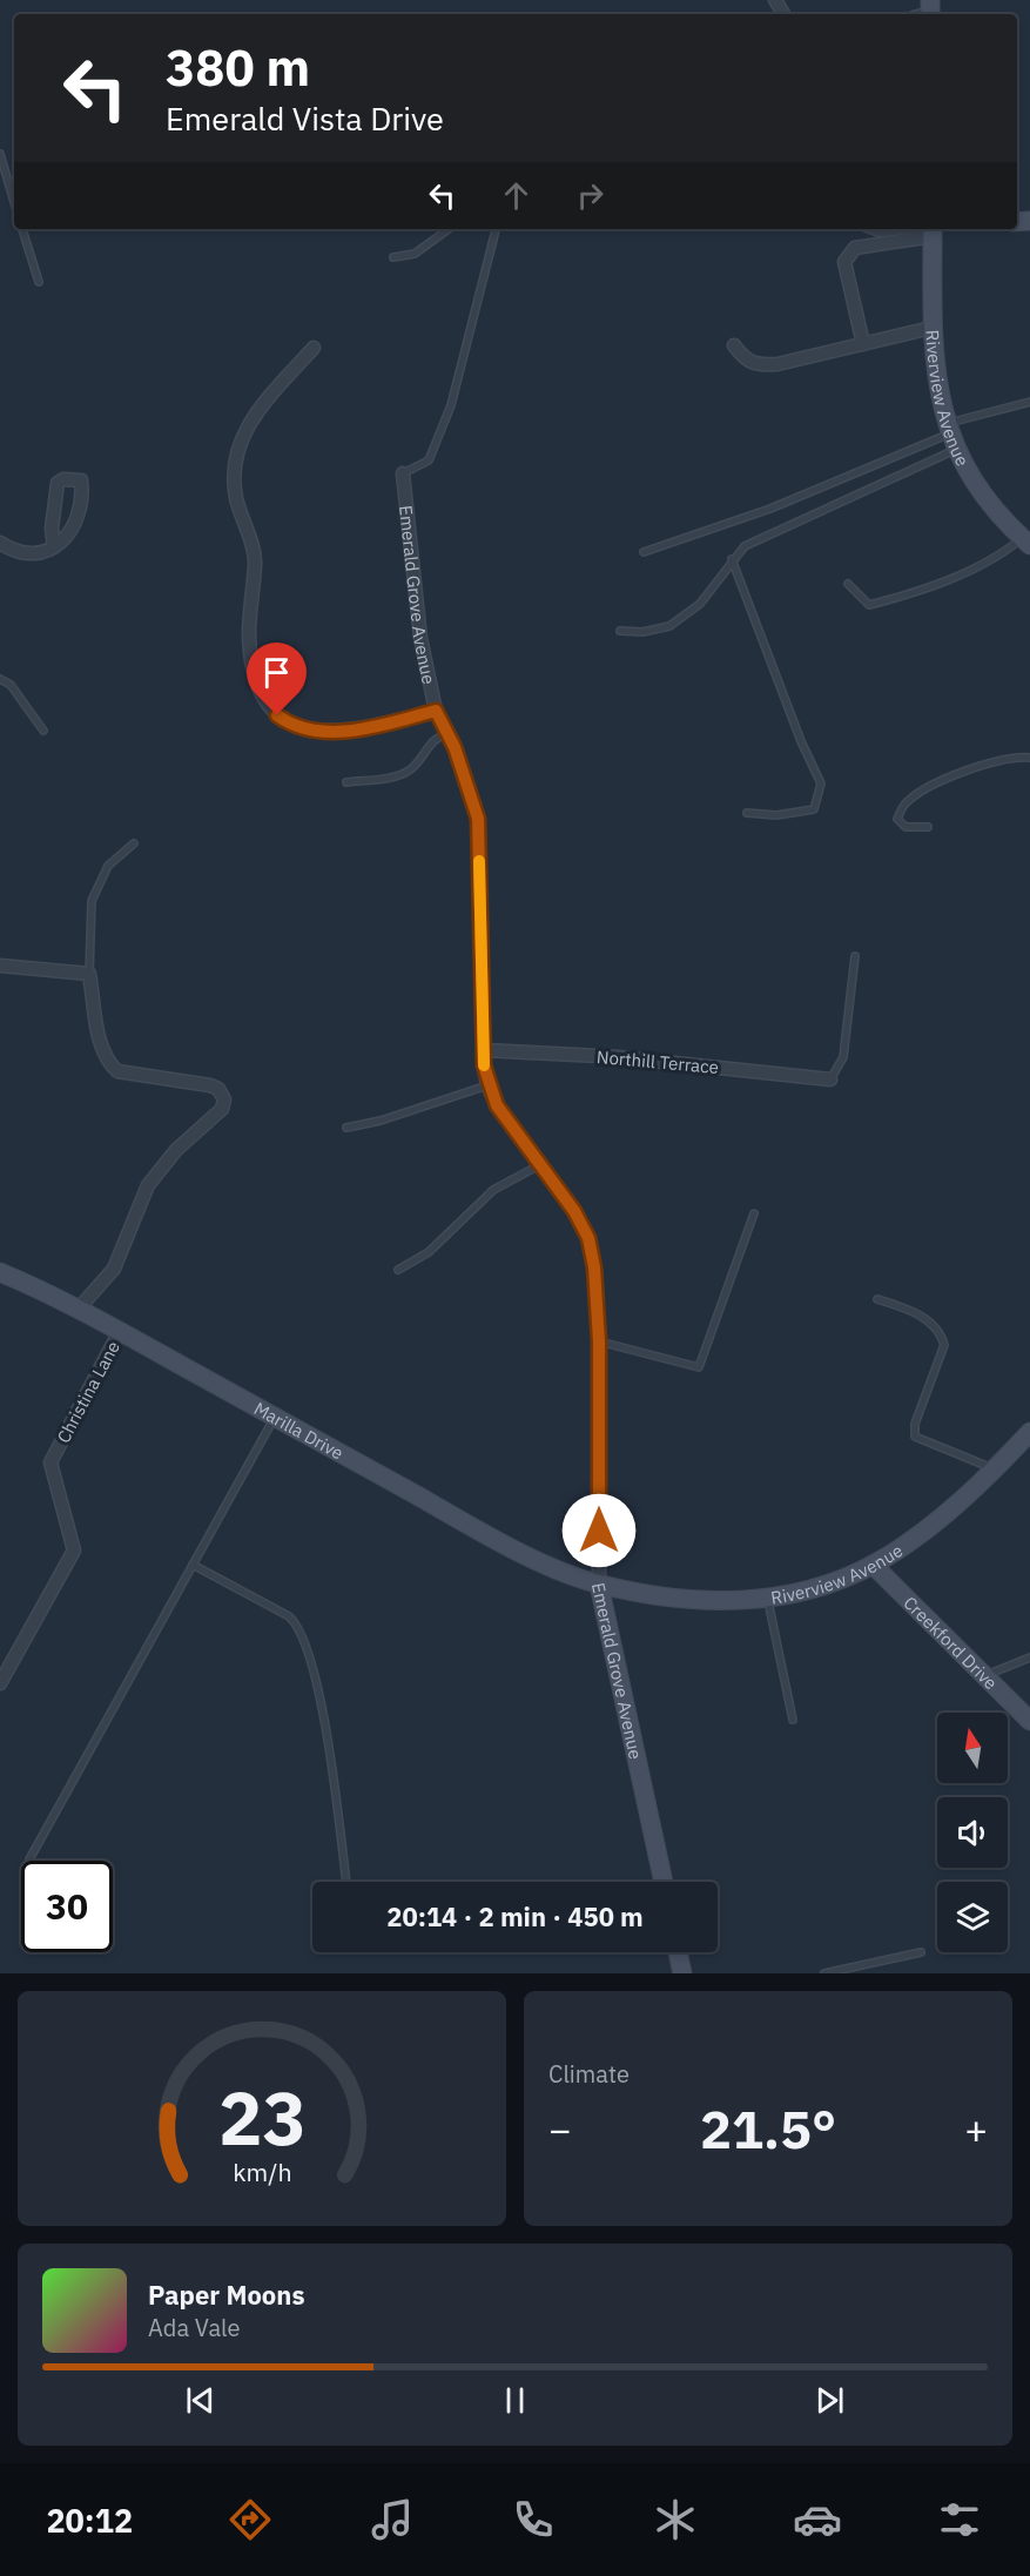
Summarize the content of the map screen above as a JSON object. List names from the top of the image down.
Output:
{
  "streets": {
    "street": [
      "Riverview Avenue",
      "Emerald Grove Avenue",
      "Northill Terrace",
      "Christina Lane",
      "Marilla Drive",
      "Creekford Drive"
    ]
  },
  "crossings": [
    ["Riverview Avenue", "Emerald Grove Avenue"],
    ["Riverview Avenue", "Marilla Drive"],
    ["Riverview Avenue", "Creekford Drive"],
    ["Emerald Grove Avenue", "Northill Terrace"],
    ["Emerald Grove Avenue", "Marilla Drive"],
    ["Christina Lane", "Marilla Drive"]
  ],
  "north": "top",
  "page": {
    "turn": ["380 m", "Emerald Vista Drive"],
    "limit": "30",
    "trip": "20:14 · 2 min · 450 m",
    "tile": "Climate",
    "heat": ["−", "21.5°", "+"],
    "song": ["Paper Moons", "Ada Vale"],
    "tabs": "20:12",
    "gauge": ["23", "km/h"]
  }
}
